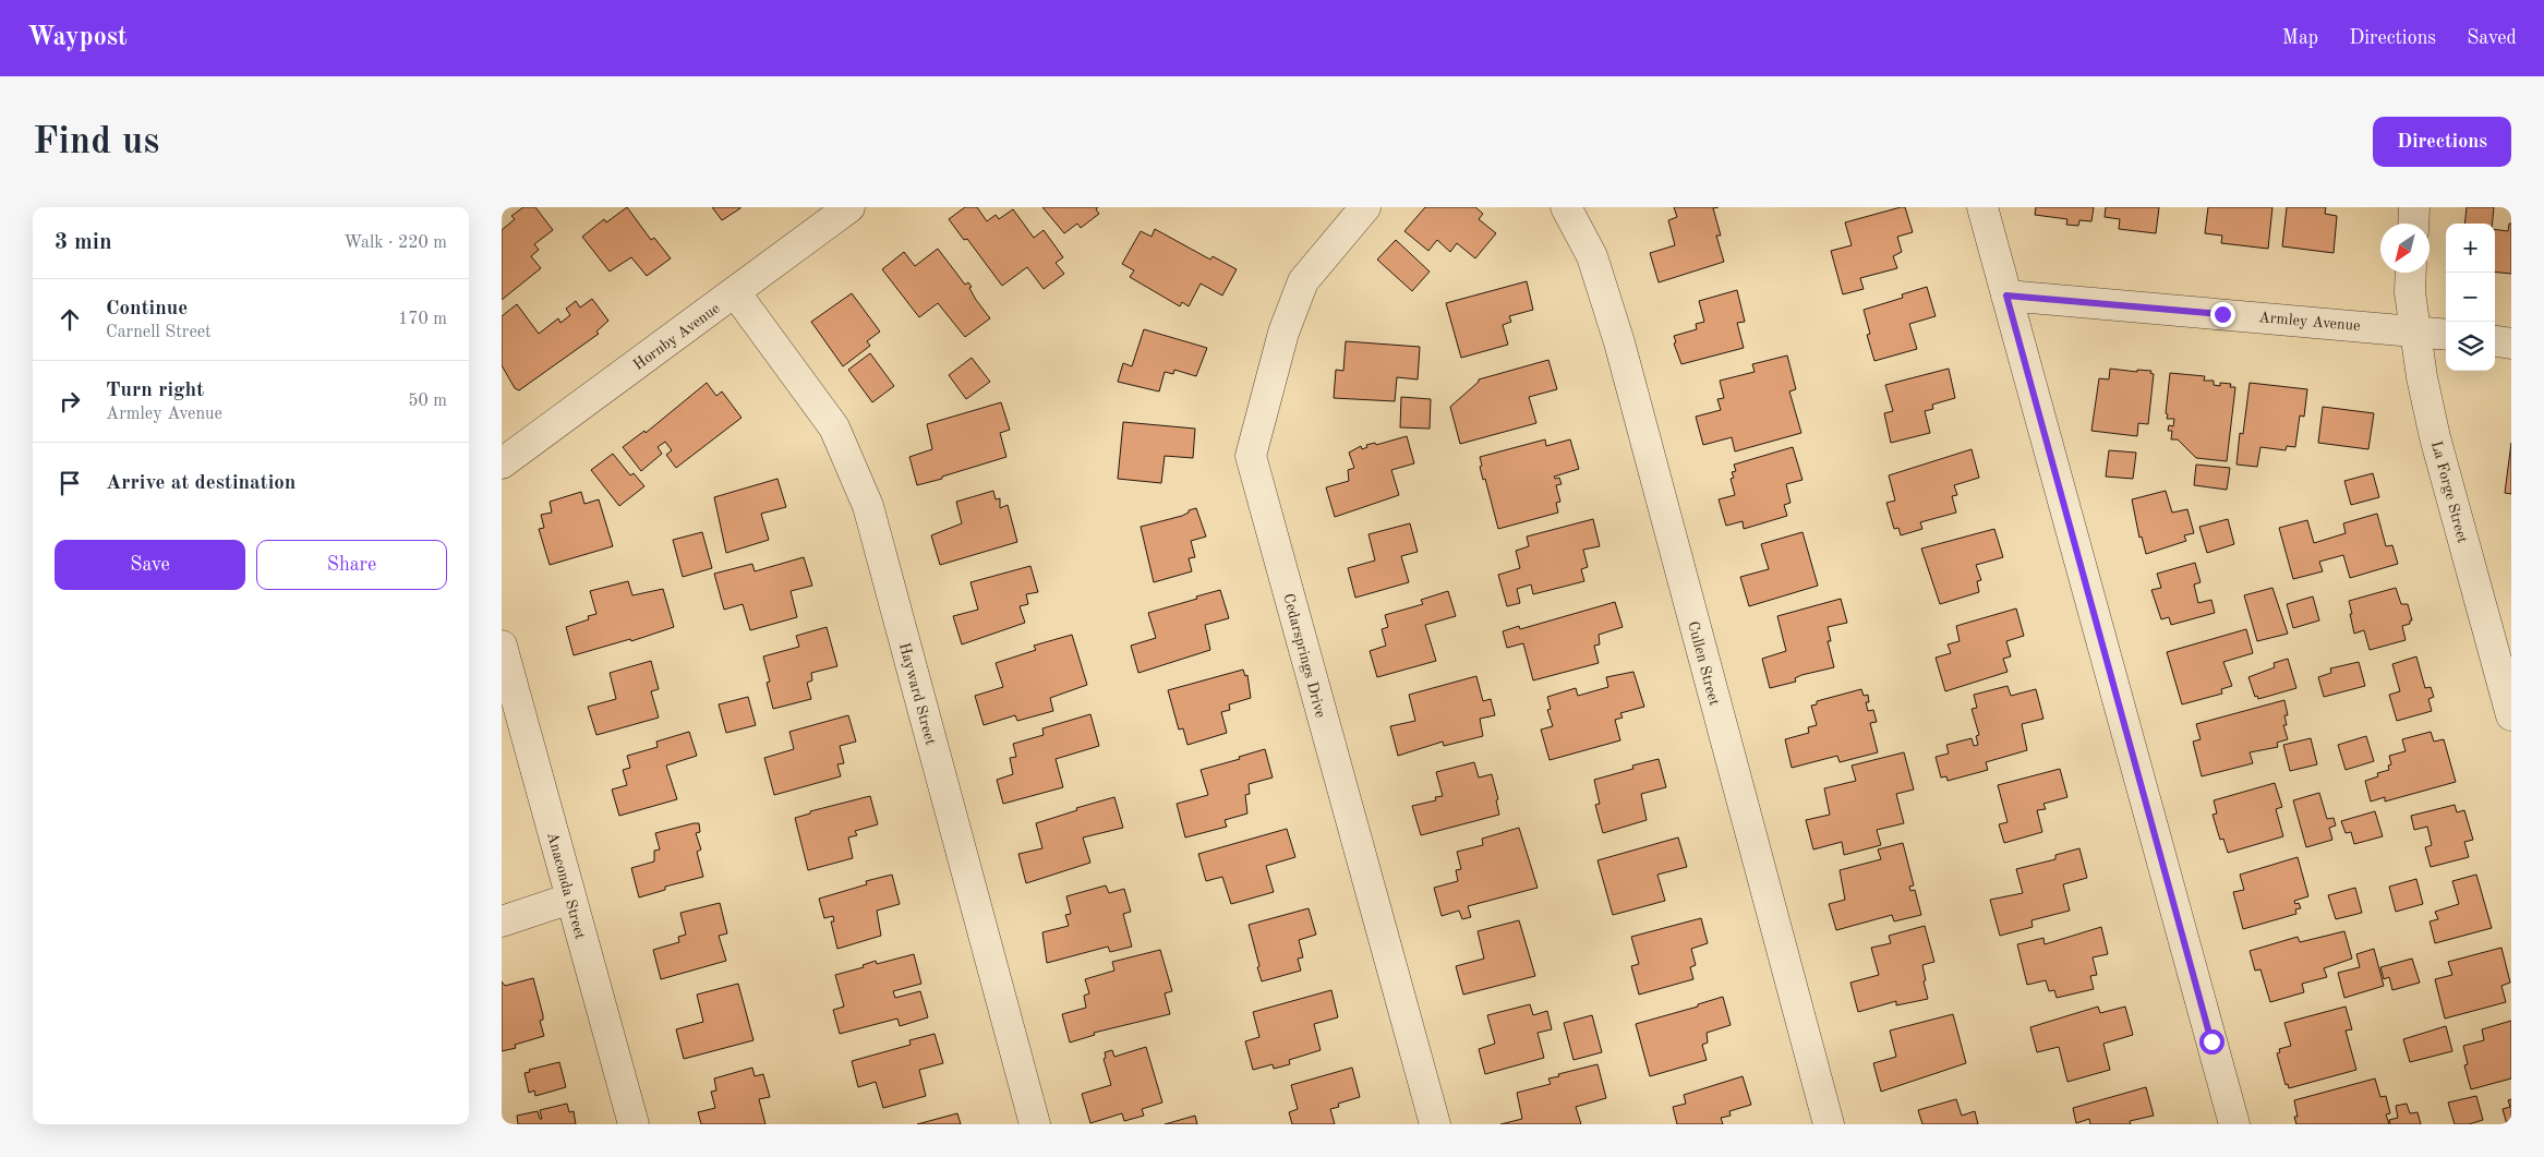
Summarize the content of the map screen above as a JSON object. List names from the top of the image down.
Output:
{
  "streets": {
    "street": [
      "Armley Avenue",
      "Hornby Avenue",
      "La Forge Street",
      "Cedarsprings Drive",
      "Cullen Street",
      "Hayward Street",
      "Anaconda Street"
    ]
  },
  "crossings": [
    ["Armley Avenue", "La Forge Street"],
    ["Hornby Avenue", "Hayward Street"]
  ],
  "north": "bottom left",
  "page": {
    "header": "Waypost",
    "nav": ["Map", "Directions", "Saved"],
    "buttons": [
      "Directions",
      ["Save", "Share"]
    ],
    "title": "Find us",
    "heading": ["3 min", "Walk · 220 m"],
    "map_buttons": ["+", "−"],
    "list": [
      ["Continue", "Carnell Street", "170 m"],
      ["Turn right", "Armley Avenue", "50 m"],
      "Arrive at destination"
    ]
  }
}
